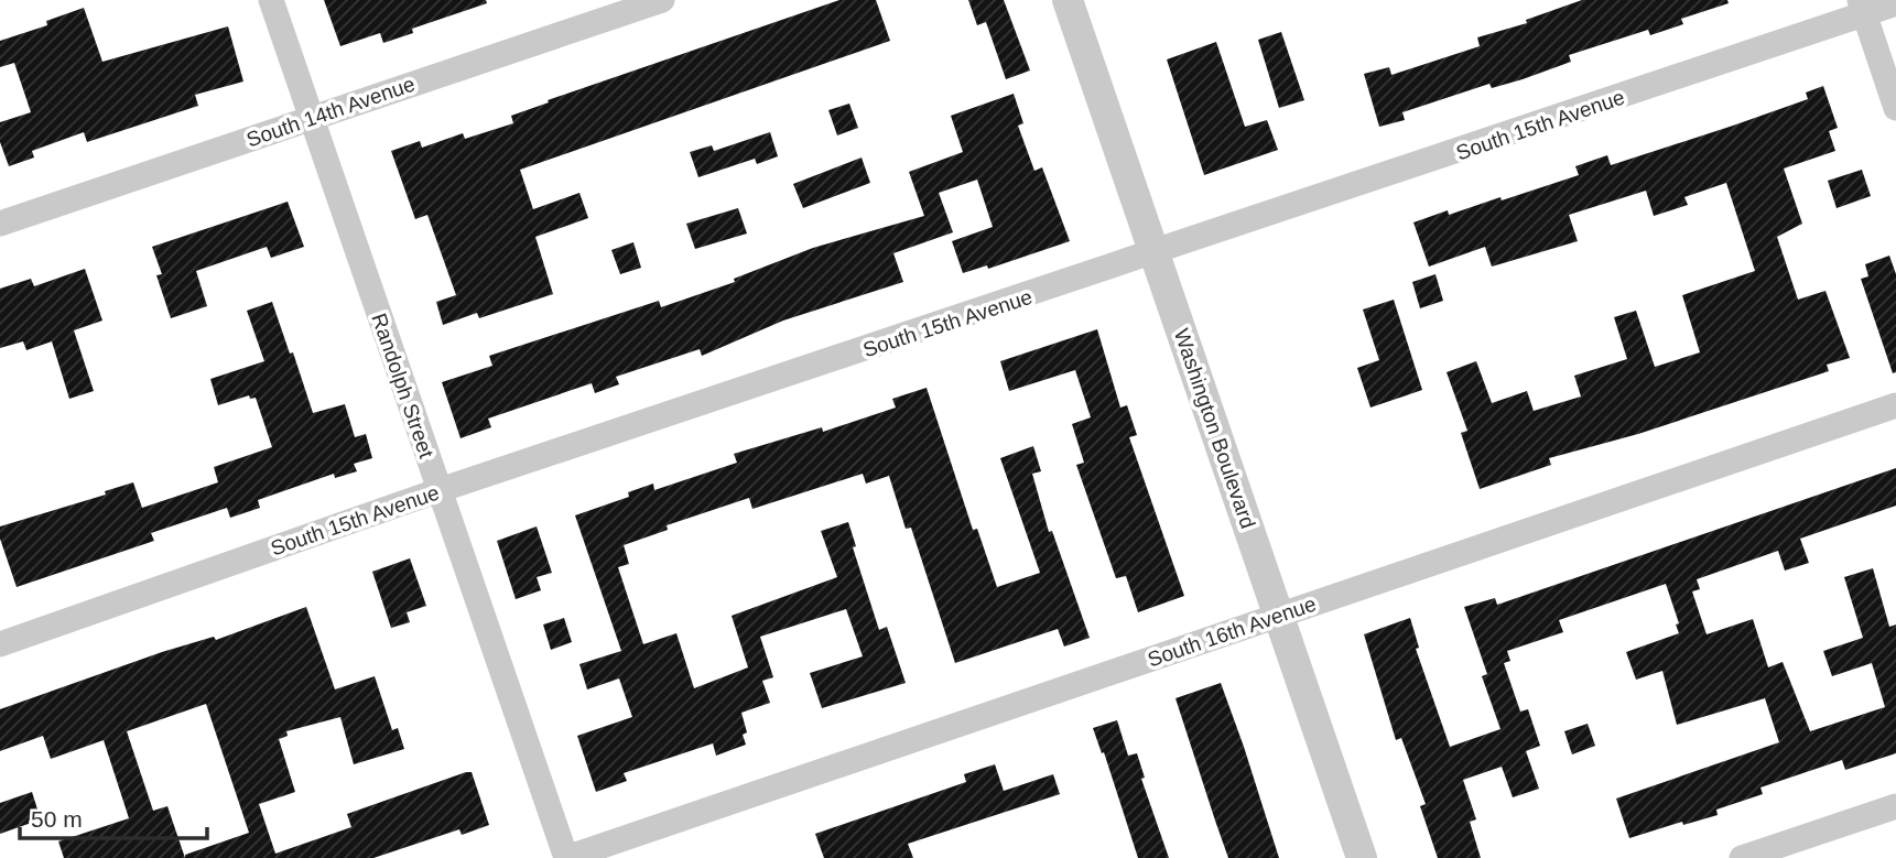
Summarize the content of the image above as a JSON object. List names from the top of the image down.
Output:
{
  "streets": {
    "street": [
      "South 14th Avenue",
      "South 15th Avenue",
      "Randolph Street",
      "Washington Boulevard",
      "South 16th Avenue"
    ]
  },
  "crossings": [
    ["South 14th Avenue", "Randolph Street"],
    ["South 15th Avenue", "Randolph Street"],
    ["South 15th Avenue", "Washington Boulevard"],
    ["Randolph Street", "South 16th Avenue"],
    ["Washington Boulevard", "South 16th Avenue"]
  ],
  "scale_bar": "50 m"
}
